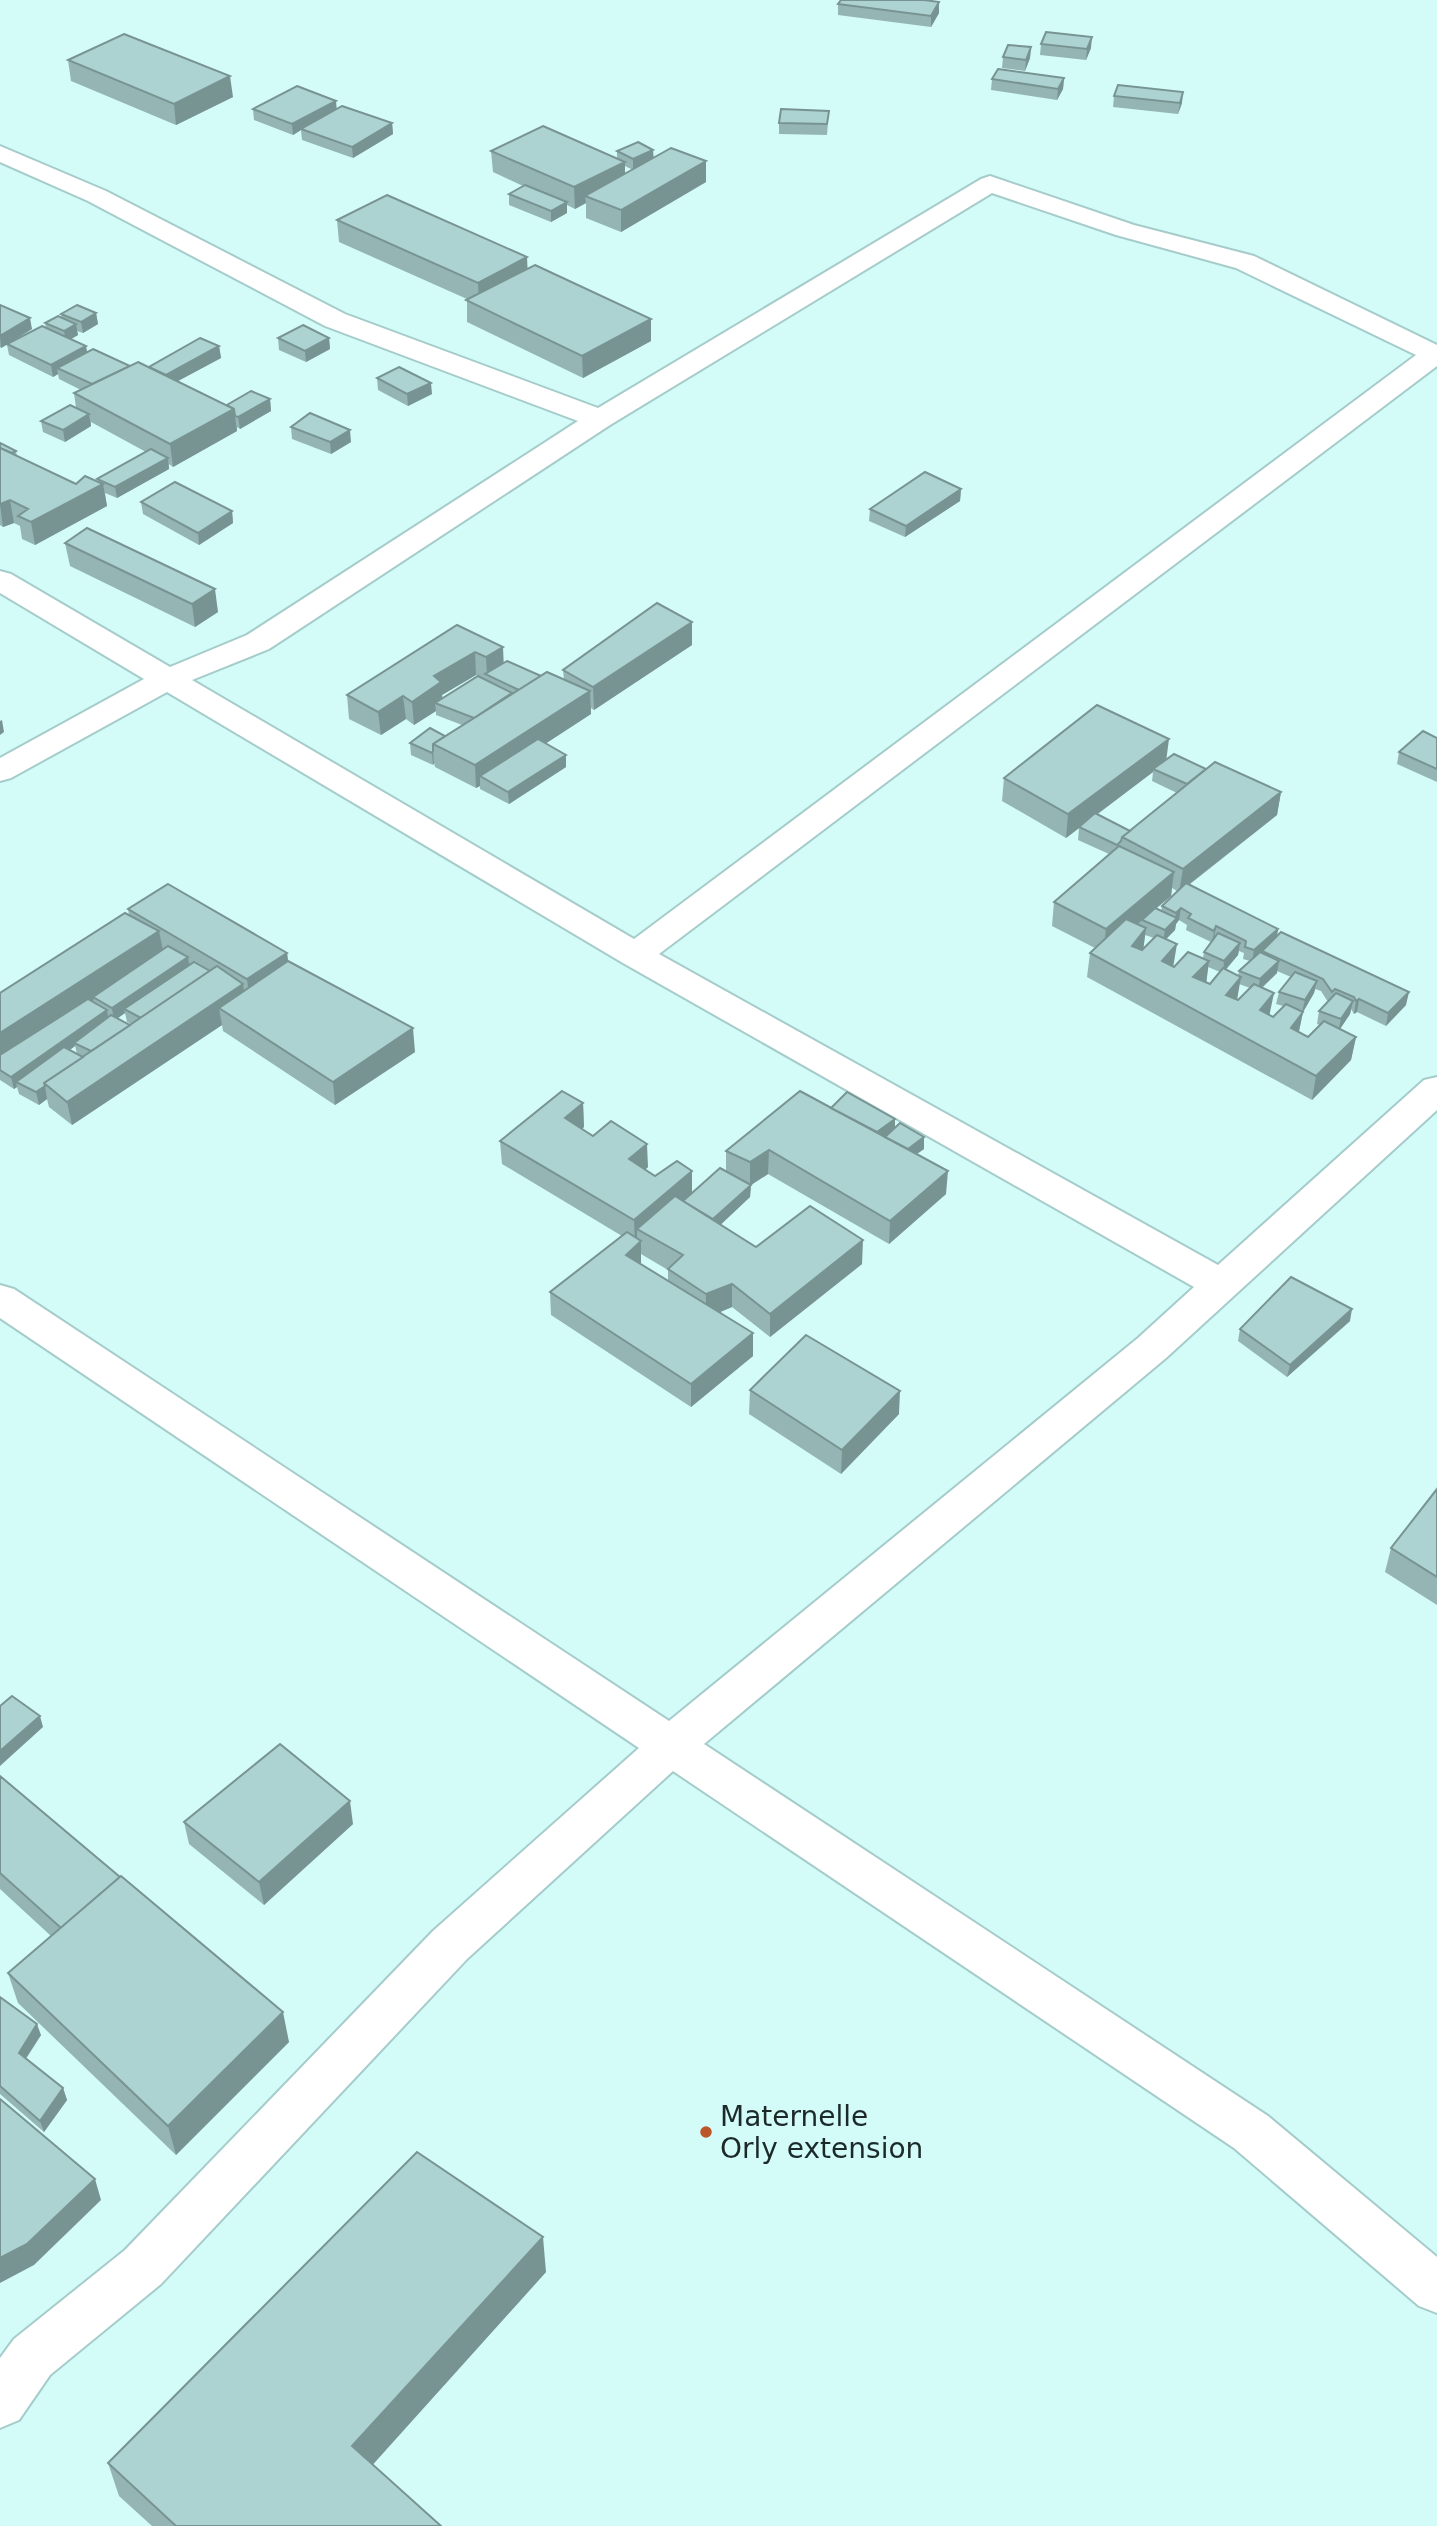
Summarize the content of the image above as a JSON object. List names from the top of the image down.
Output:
{
  "places": ["Maternelle Orly extension"]
}
